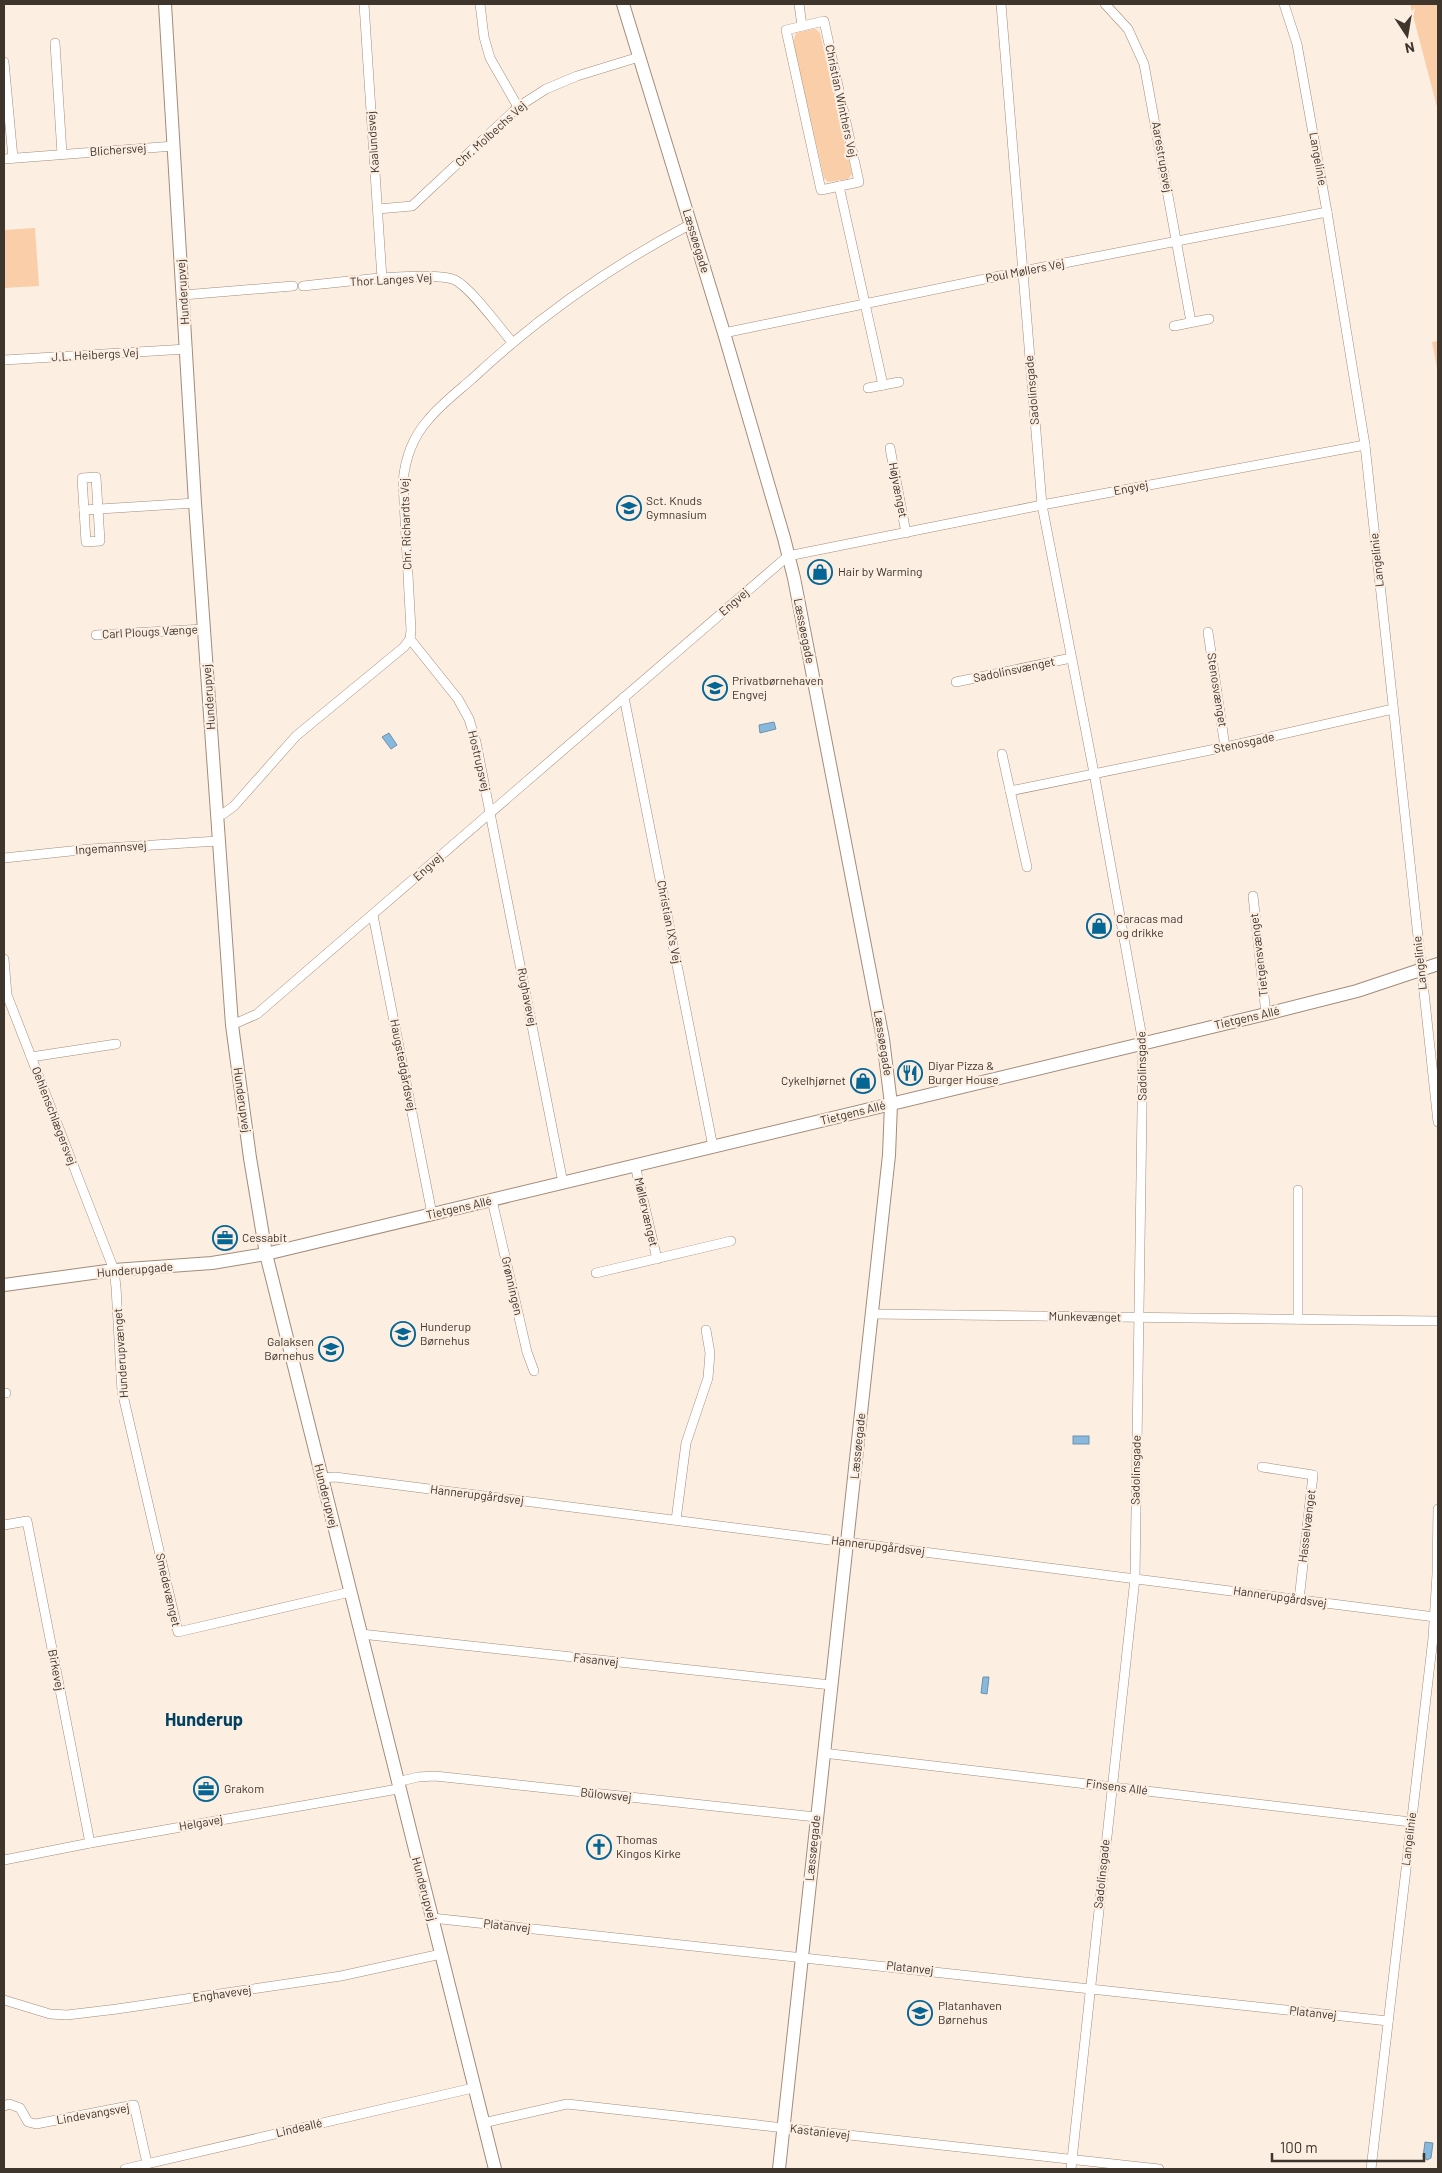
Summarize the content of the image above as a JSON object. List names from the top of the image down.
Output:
{
  "streets": {
    "street": [
      "Christian Winthers Vej",
      "Chr. Molbechs Vej",
      "Kaalundsvej",
      "Blichersvej",
      "Aarestrupsvej",
      "Langelinie",
      "Læssøegade",
      "Poul Møllers Vej",
      "Thor Langes Vej",
      "Hunderupvej",
      "J.L. Heibergs Vej",
      "Sadolinsgade",
      "Engvej",
      "Højvænget",
      "Chr. Richardts Vej",
      "Carl Plougs Vænge",
      "Sadolinsvænget",
      "Stenosvænget",
      "Stenosgade",
      "Hostrupsvej",
      "Ingemannsvej",
      "Christian IX's Vej",
      "Tietgensvænget",
      "Rughavevej",
      "Tietgens Allé",
      "Haugstedgårdsvej",
      "Oehlenschlægersvej",
      "Møllervænget",
      "Hunderupgade",
      "Grønningen",
      "Munkevænget",
      "Hunderupvænget",
      "Hannerupgårdsvej",
      "Hasselvænget",
      "Smedevænget",
      "Fasanvej",
      "Birkevej",
      "Finsens Allé",
      "Bülowsvej",
      "Helgavej",
      "Platanvej",
      "Enghavevej",
      "Lindevangsvej",
      "Lindeallé",
      "Kastanievej"
    ]
  },
  "crossings": [
    ["Chr. Molbechs Vej", "Kaalundsvej"],
    ["Chr. Molbechs Vej", "Læssøegade"],
    ["Kaalundsvej", "Thor Langes Vej"],
    ["Blichersvej", "Hunderupvej"],
    ["Aarestrupsvej", "Poul Møllers Vej"],
    ["Langelinie", "Poul Møllers Vej"],
    ["Langelinie", "Engvej"],
    ["Langelinie", "Stenosgade"],
    ["Langelinie", "Tietgens Allé"],
    ["Langelinie", "Hannerupgårdsvej"],
    ["Langelinie", "Finsens Allé"],
    ["Langelinie", "Platanvej"],
    ["Læssøegade", "Poul Møllers Vej"],
    ["Læssøegade", "Engvej"],
    ["Læssøegade", "Chr. Richardts Vej"],
    ["Læssøegade", "Tietgens Allé"],
    ["Læssøegade", "Munkevænget"],
    ["Læssøegade", "Hannerupgårdsvej"],
    ["Læssøegade", "Fasanvej"],
    ["Læssøegade", "Finsens Allé"],
    ["Læssøegade", "Bülowsvej"],
    ["Læssøegade", "Platanvej"],
    ["Læssøegade", "Kastanievej"],
    ["Poul Møllers Vej", "Sadolinsgade"],
    ["Thor Langes Vej", "Hunderupvej"],
    ["Thor Langes Vej", "Chr. Richardts Vej"],
    ["Hunderupvej", "J.L. Heibergs Vej"],
    ["Hunderupvej", "Engvej"],
    ["Hunderupvej", "Carl Plougs Vænge"],
    ["Hunderupvej", "Ingemannsvej"],
    ["Hunderupvej", "Tietgens Allé"],
    ["Hunderupvej", "Hunderupgade"],
    ["Hunderupvej", "Hannerupgårdsvej"],
    ["Hunderupvej", "Smedevænget"],
    ["Hunderupvej", "Fasanvej"],
    ["Hunderupvej", "Bülowsvej"],
    ["Hunderupvej", "Helgavej"],
    ["Hunderupvej", "Platanvej"],
    ["Hunderupvej", "Enghavevej"],
    ["Hunderupvej", "Lindeallé"],
    ["Hunderupvej", "Kastanievej"],
    ["Sadolinsgade", "Engvej"],
    ["Sadolinsgade", "Sadolinsvænget"],
    ["Sadolinsgade", "Stenosgade"],
    ["Sadolinsgade", "Tietgens Allé"],
    ["Sadolinsgade", "Munkevænget"],
    ["Sadolinsgade", "Hannerupgårdsvej"],
    ["Sadolinsgade", "Finsens Allé"],
    ["Sadolinsgade", "Platanvej"],
    ["Sadolinsgade", "Kastanievej"],
    ["Engvej", "Højvænget"],
    ["Engvej", "Hostrupsvej"],
    ["Engvej", "Christian IX's Vej"],
    ["Engvej", "Rughavevej"],
    ["Engvej", "Haugstedgårdsvej"],
    ["Chr. Richardts Vej", "Hostrupsvej"],
    ["Stenosvænget", "Stenosgade"],
    ["Hostrupsvej", "Rughavevej"],
    ["Christian IX's Vej", "Tietgens Allé"],
    ["Tietgensvænget", "Tietgens Allé"],
    ["Rughavevej", "Tietgens Allé"],
    ["Tietgens Allé", "Haugstedgårdsvej"],
    ["Tietgens Allé", "Møllervænget"],
    ["Tietgens Allé", "Hunderupgade"],
    ["Tietgens Allé", "Grønningen"],
    ["Oehlenschlægersvej", "Hunderupgade"],
    ["Oehlenschlægersvej", "Hunderupvænget"],
    ["Hunderupgade", "Hunderupvænget"],
    ["Hunderupvænget", "Smedevænget"],
    ["Hannerupgårdsvej", "Hasselvænget"],
    ["Birkevej", "Helgavej"],
    ["Bülowsvej", "Helgavej"],
    ["Lindevangsvej", "Lindeallé"]
  ],
  "districts": ["Hunderup"],
  "places": {
    "school or university": [
      "Sct. Knuds Gymnasium",
      "Privatbørnehaven Engvej",
      "Hunderup Børnehus",
      "Galaksen Børnehus",
      "Platanhaven Børnehus"
    ],
    "shop": ["Hair by Warming", "Caracas mad og drikke", "Cykelhjørnet"],
    "restaurant": ["Diyar Pizza & Burger House"],
    "office": ["Cessabit", "Grakom"],
    "church": ["Thomas Kingos Kirke"]
  },
  "scale_bar": "100 m",
  "north": "bottom"
}
